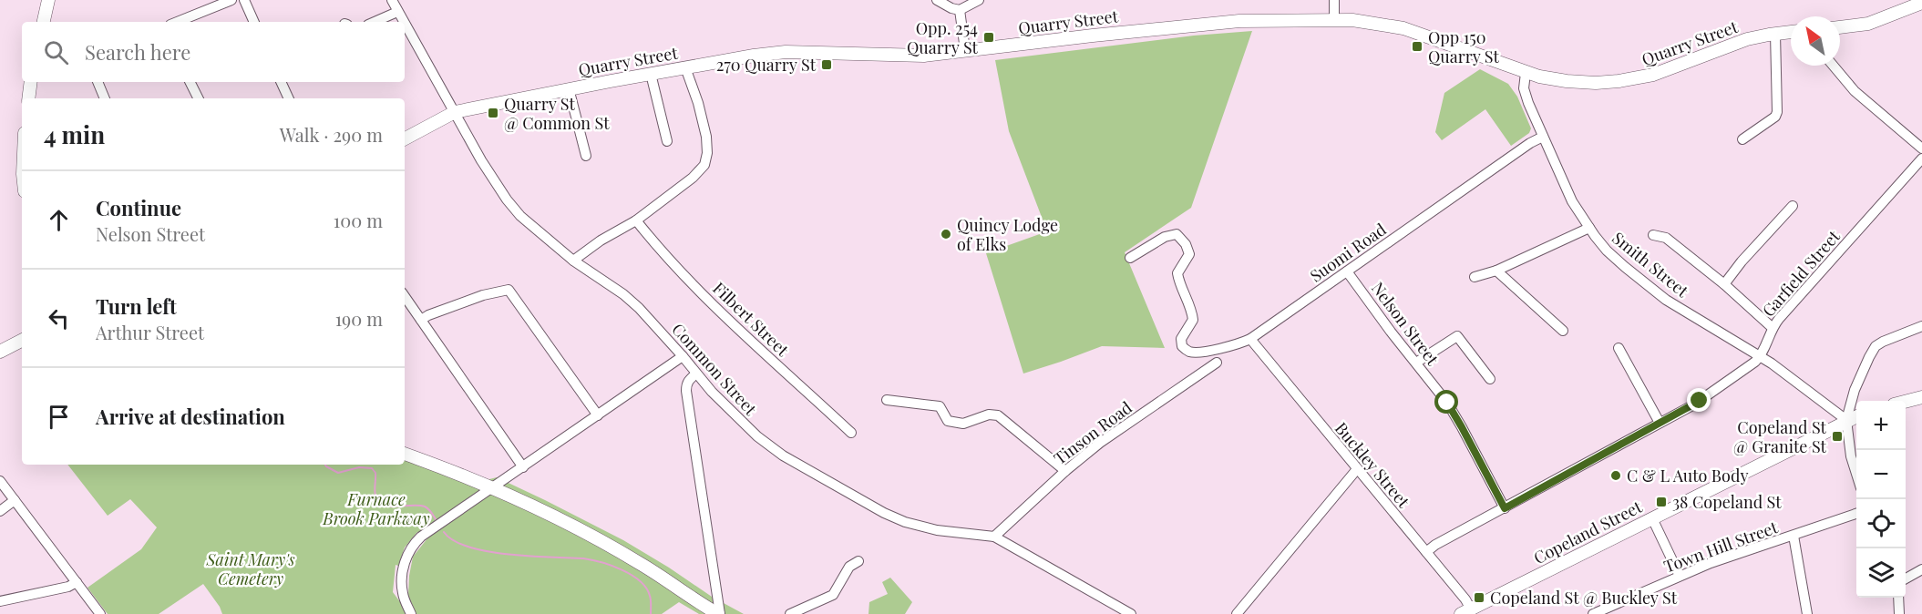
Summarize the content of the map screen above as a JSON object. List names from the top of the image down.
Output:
{
  "streets": {
    "main road": ["Quarry Street", "Copeland Street"],
    "street": [
      "Suomi Road",
      "Smith Street",
      "Garfield Street",
      "Filbert Street",
      "Nelson Street",
      "Common Street",
      "Tinson Road",
      "Buckley Street",
      "Town Hill Street"
    ]
  },
  "crossings": [
    ["Quarry Street", "Smith Street"],
    ["Quarry Street", "Common Street"],
    ["Suomi Road", "Smith Street"],
    ["Suomi Road", "Nelson Street"],
    ["Suomi Road", "Buckley Street"],
    ["Smith Street", "Garfield Street"],
    ["Common Street", "Tinson Road"],
    ["Buckley Street", "Copeland Street"]
  ],
  "parks": ["Furnace Brook Parkway", "Saint Mary's Cemetery"],
  "places": {
    "transit": [
      "Opp. 254 Quarry St",
      "Opp 150 Quarry St",
      "270 Quarry St",
      "Quarry St @ Common St",
      "Copeland St @ Granite St",
      "38 Copeland St",
      "Copeland St @ Buckley St"
    ],
    "other": ["Quincy Lodge of Elks", "C & L Auto Body"]
  },
  "north": "top left",
  "page": {
    "search": "Search here",
    "heading": ["4 min", "Walk · 290 m"],
    "list": [
      ["Continue", "Nelson Street", "100 m"],
      ["Turn left", "Arthur Street", "190 m"],
      "Arrive at destination"
    ],
    "map_buttons": ["+", "−"]
  }
}
